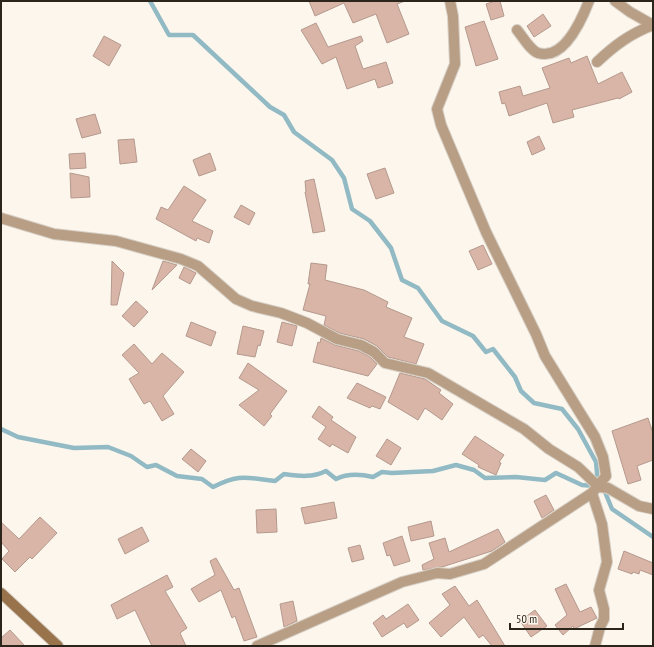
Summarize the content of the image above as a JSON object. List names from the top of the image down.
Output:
{
  "scale_bar": "50 m"
}
